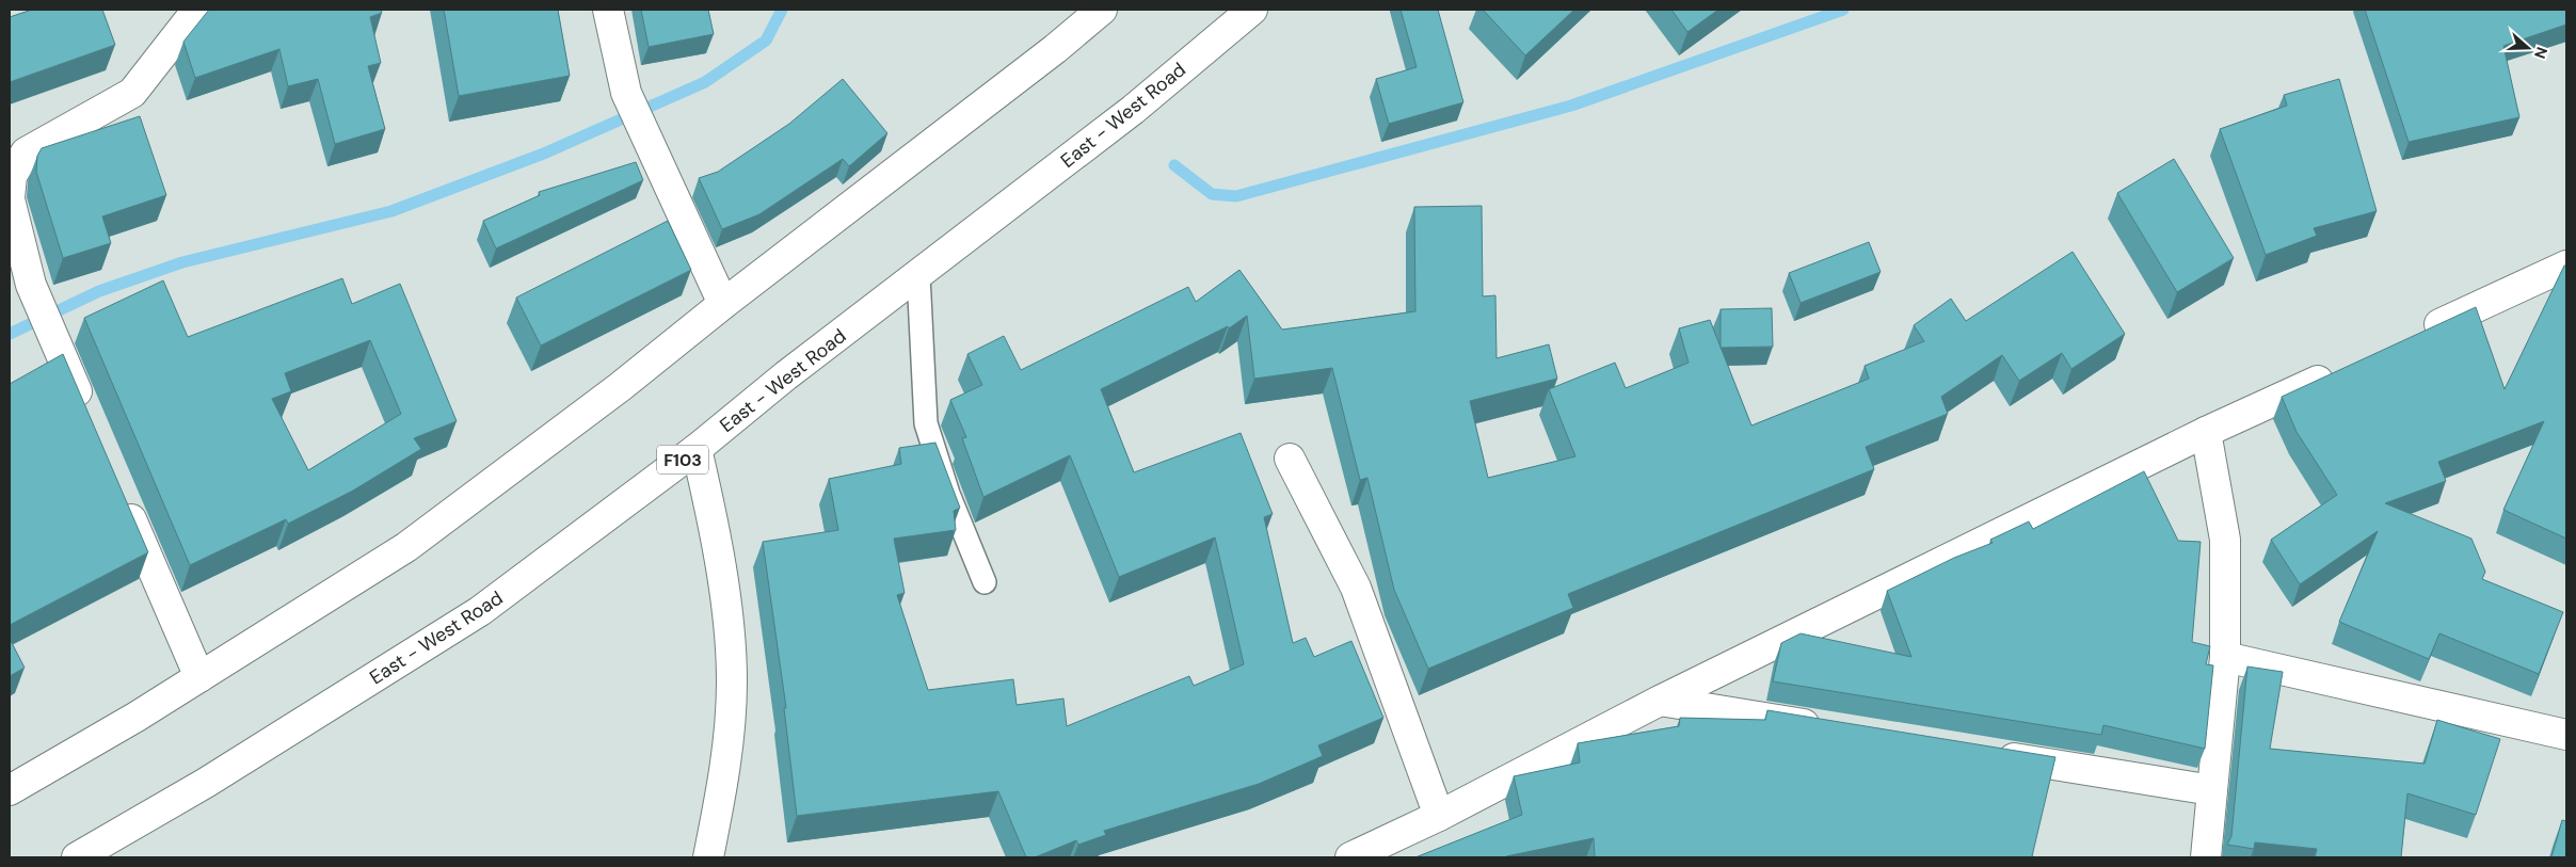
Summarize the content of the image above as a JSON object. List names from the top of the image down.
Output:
{
  "streets": {
    "street": ["East - West Road", "F103"]
  },
  "north": "right"
}
